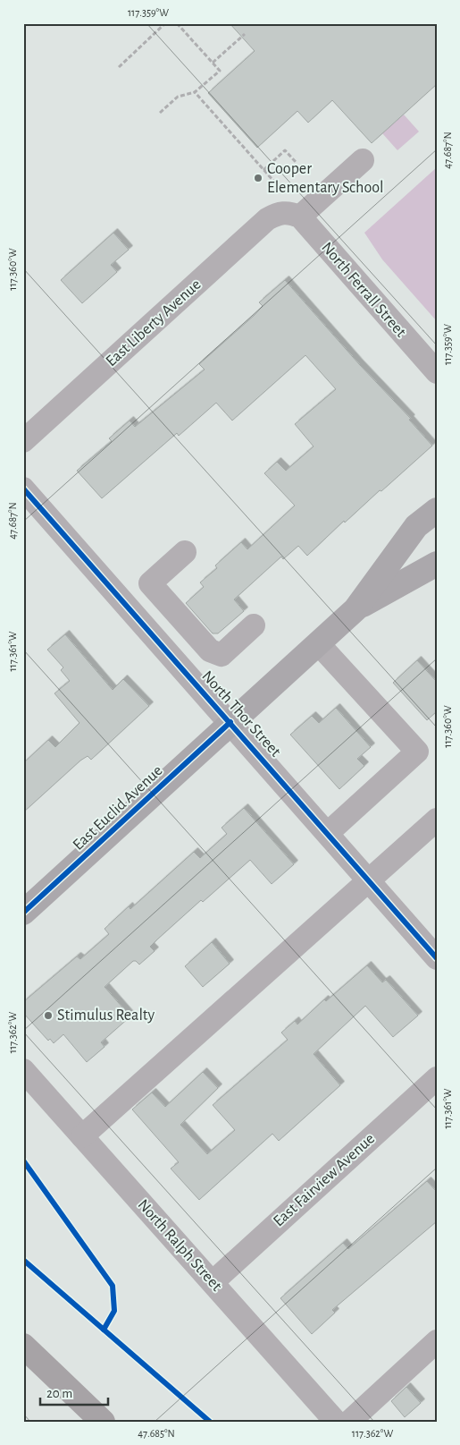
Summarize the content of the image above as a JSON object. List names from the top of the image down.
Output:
{
  "streets": {
    "main road": ["East Euclid Avenue"],
    "street": [
      "North Ferrall Street",
      "East Liberty Avenue",
      "North Thor Street",
      "East Fairview Avenue",
      "North Ralph Street"
    ]
  },
  "crossings": [
    ["North Ferrall Street", "East Liberty Avenue"],
    ["North Thor Street", "East Euclid Avenue"],
    ["East Fairview Avenue", "North Ralph Street"]
  ],
  "places": ["Cooper Elementary School", "Stimulus Realty"],
  "scale_bar": "20 m",
  "coordinates": [
    "117.359°W",
    "47.687°N",
    "117.360°W",
    "117.361°W",
    "117.362°W",
    "47.685°N"
  ]
}
